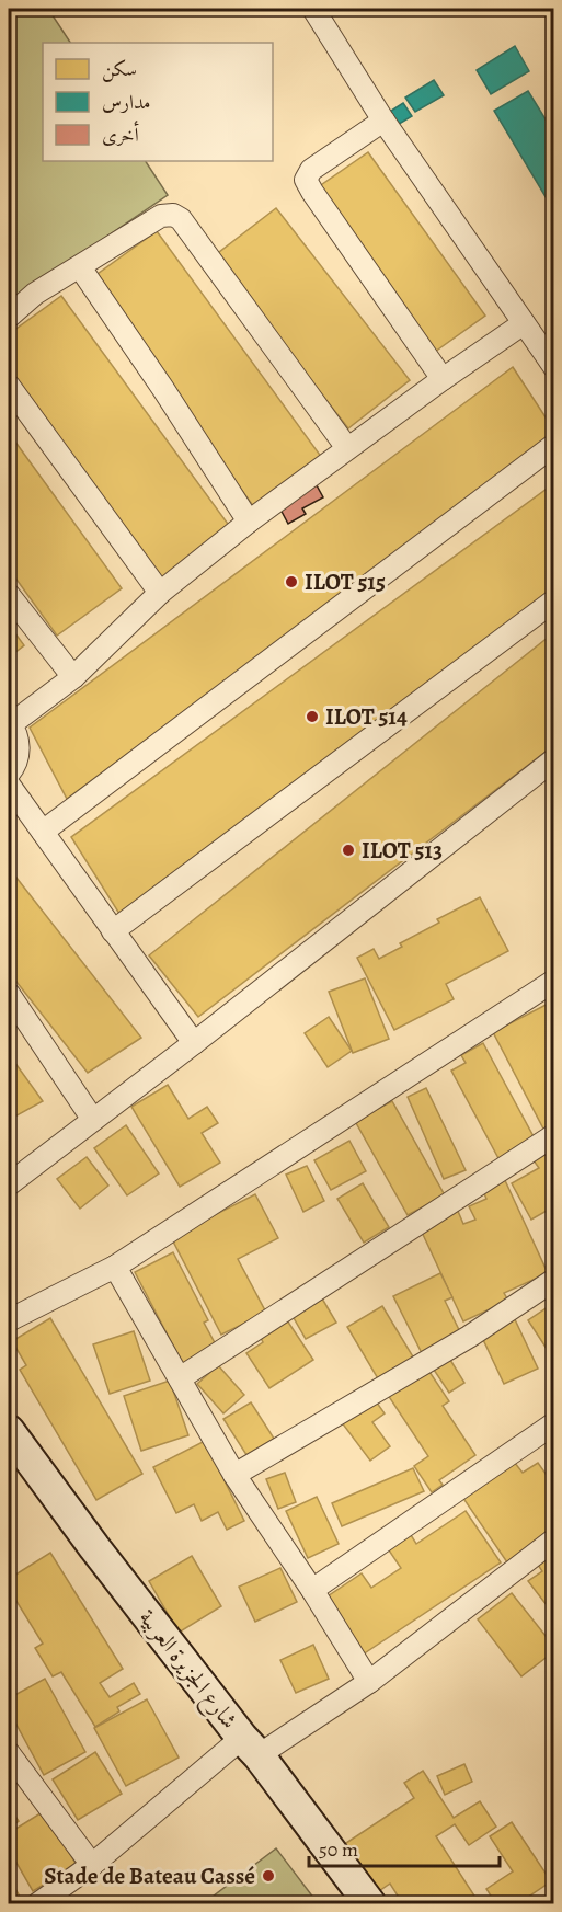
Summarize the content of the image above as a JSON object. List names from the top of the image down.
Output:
{
  "streets": {
    "street": ["شارع الجزيرة العربية"]
  },
  "places": [
    "ILOT 515",
    "ILOT 514",
    "ILOT 513",
    "Stade de Bateau Cassé"
  ],
  "legend": ["سكن", "مدارس", "أخرى"],
  "scale_bar": "50 m"
}
